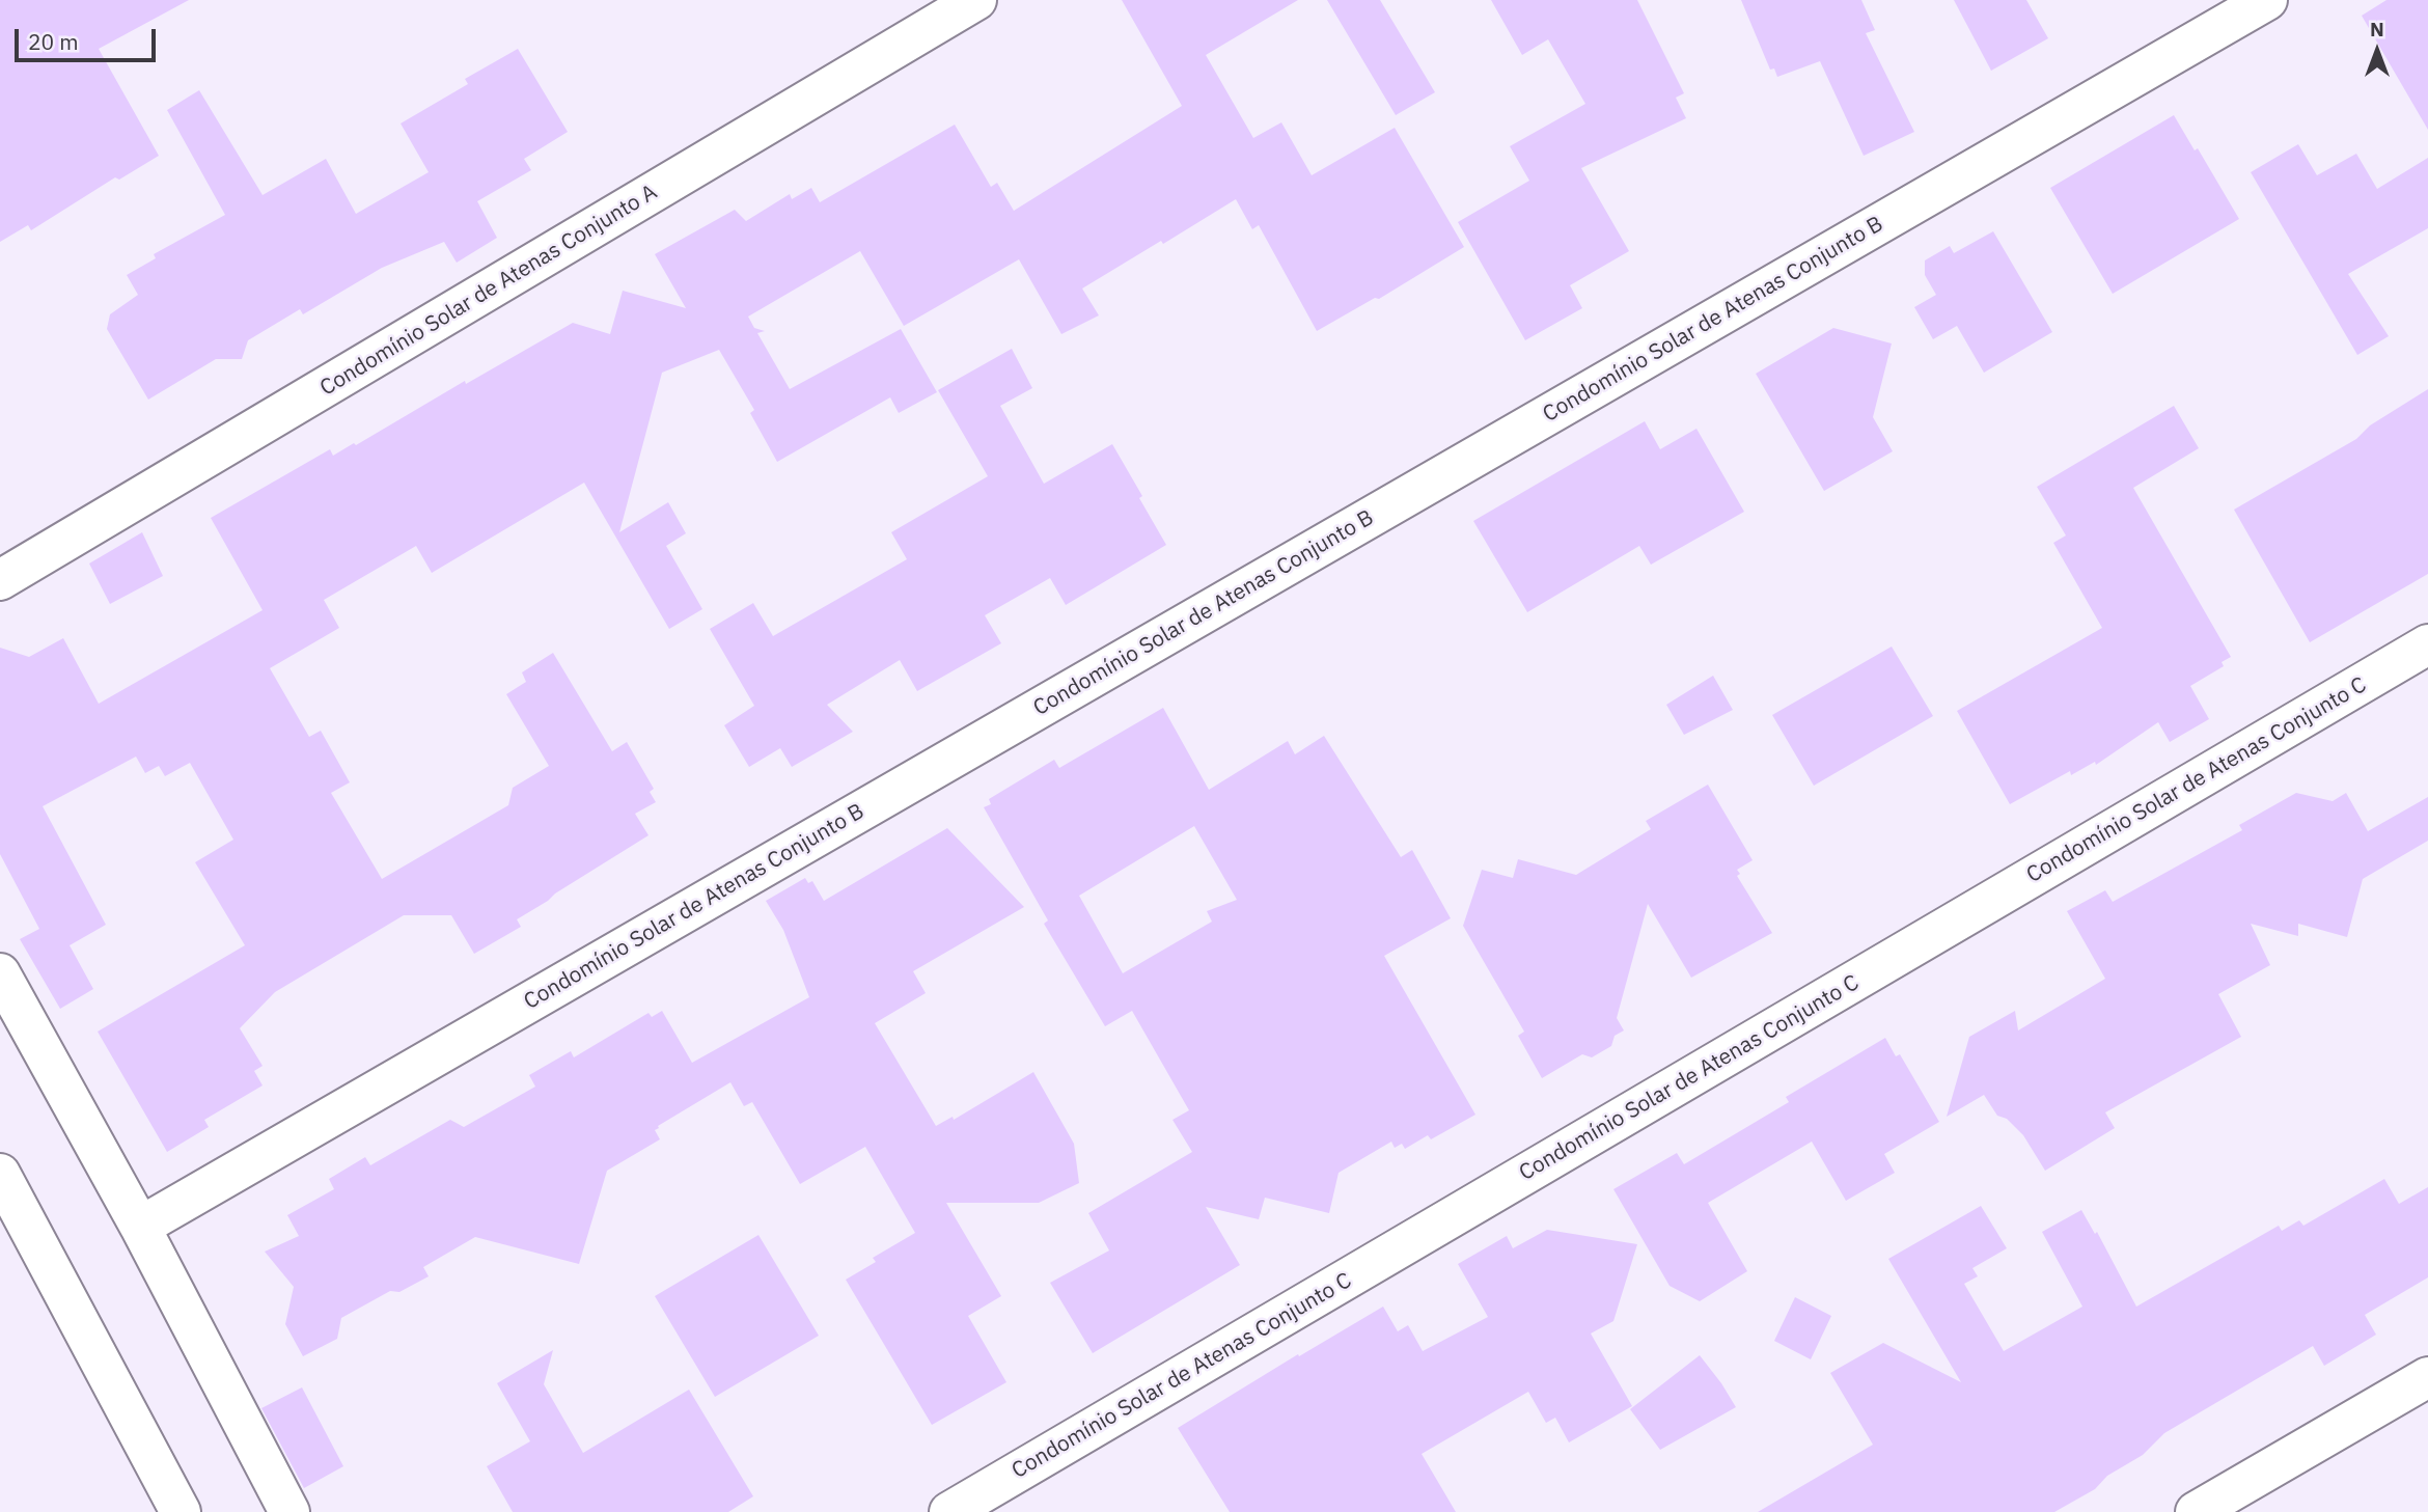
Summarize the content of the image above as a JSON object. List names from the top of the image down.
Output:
{
  "streets": {
    "street": ["Condomínio Solar de Atenas Conjunto A", "Condomínio Solar de Atenas Conjunto B", "Condomínio Solar de Atenas Conjunto C"]
  },
  "scale_bar": "20 m",
  "north": "top"
}
